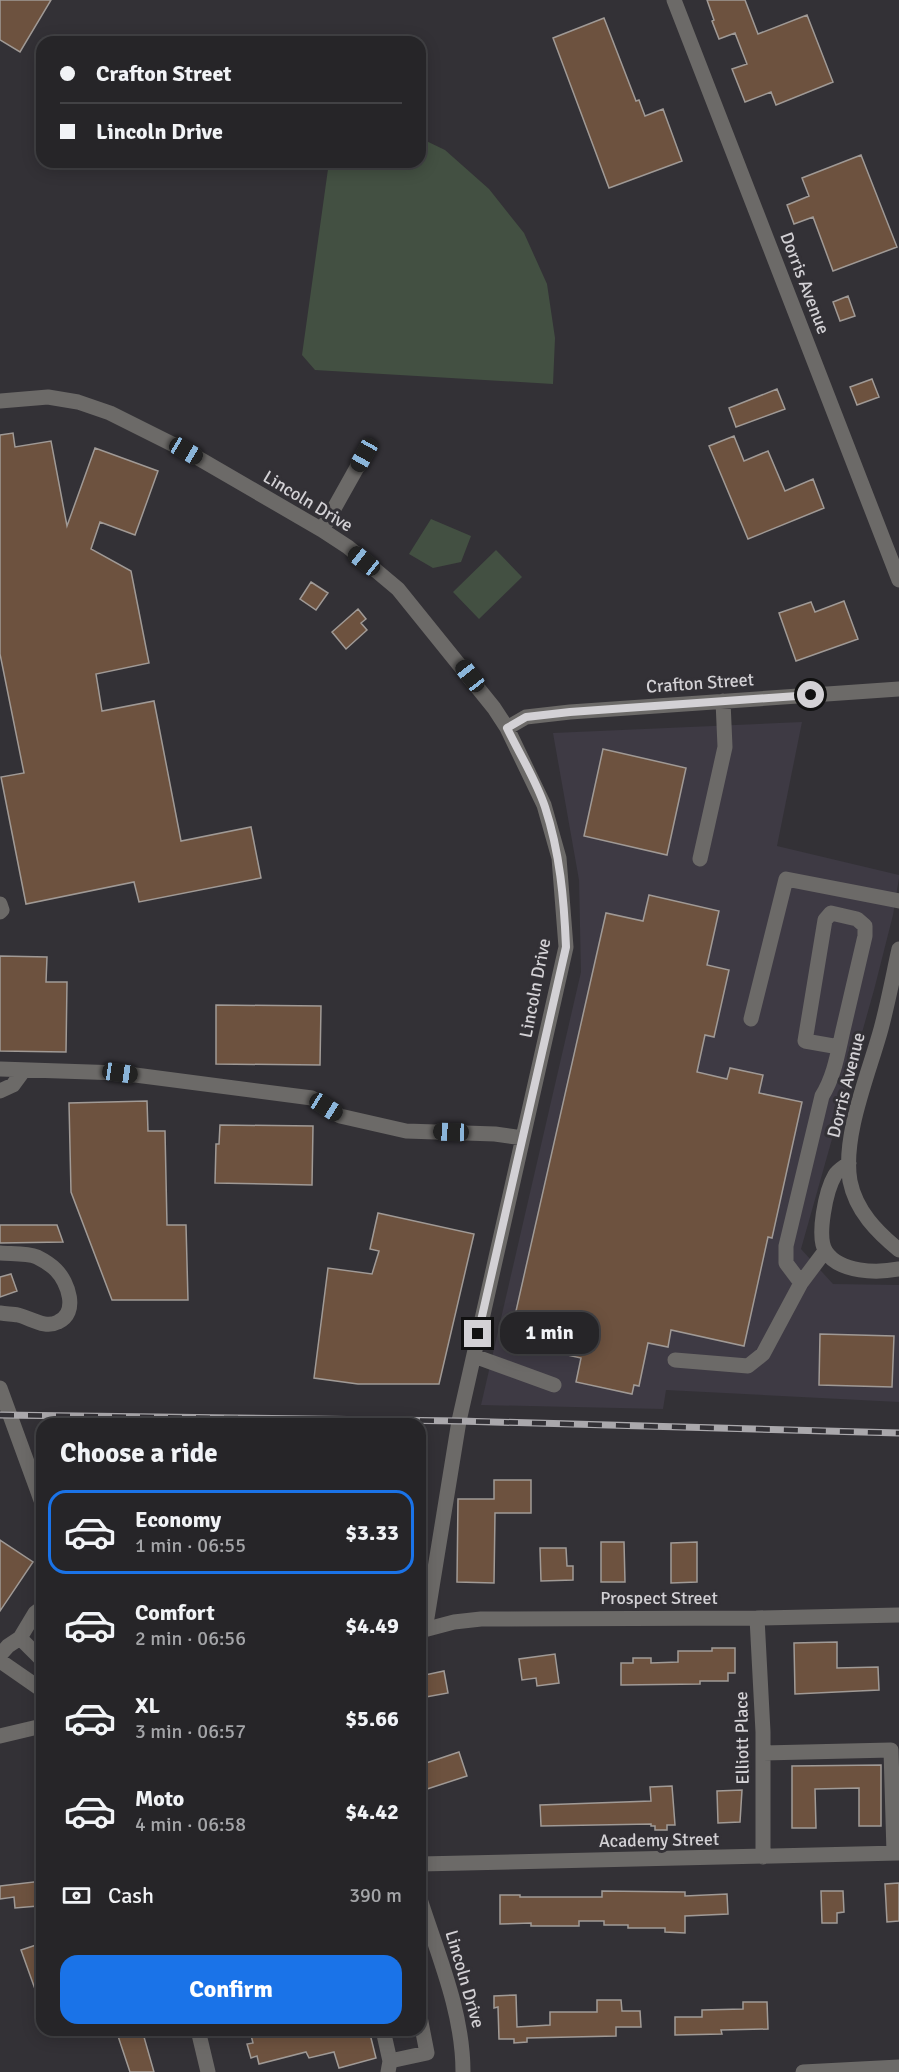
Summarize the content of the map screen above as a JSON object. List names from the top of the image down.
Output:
{
  "streets": {
    "street": [
      "Dorris Avenue",
      "Lincoln Drive",
      "Crafton Street",
      "Prospect Street",
      "Elliott Place",
      "Academy Street"
    ]
  },
  "crossings": [
    ["Lincoln Drive", "Crafton Street"],
    ["Prospect Street", "Elliott Place"],
    ["Elliott Place", "Academy Street"]
  ],
  "page": {
    "banner": ["Crafton Street", "Lincoln Drive"],
    "bubble": "1 min",
    "heading": "Choose a ride",
    "list": [
      {
        "name": "Economy",
        "note": "1 min · 06:55",
        "value": "$3.33"
      },
      {
        "name": "Comfort",
        "note": "2 min · 06:56",
        "value": "$4.49"
      },
      {
        "name": "XL",
        "note": "3 min · 06:57",
        "value": "$5.66"
      },
      {
        "name": "Moto",
        "note": "4 min · 06:58",
        "value": "$4.42"
      }
    ],
    "pay": ["Cash", "390 m"],
    "buttons": "Confirm"
  }
}
